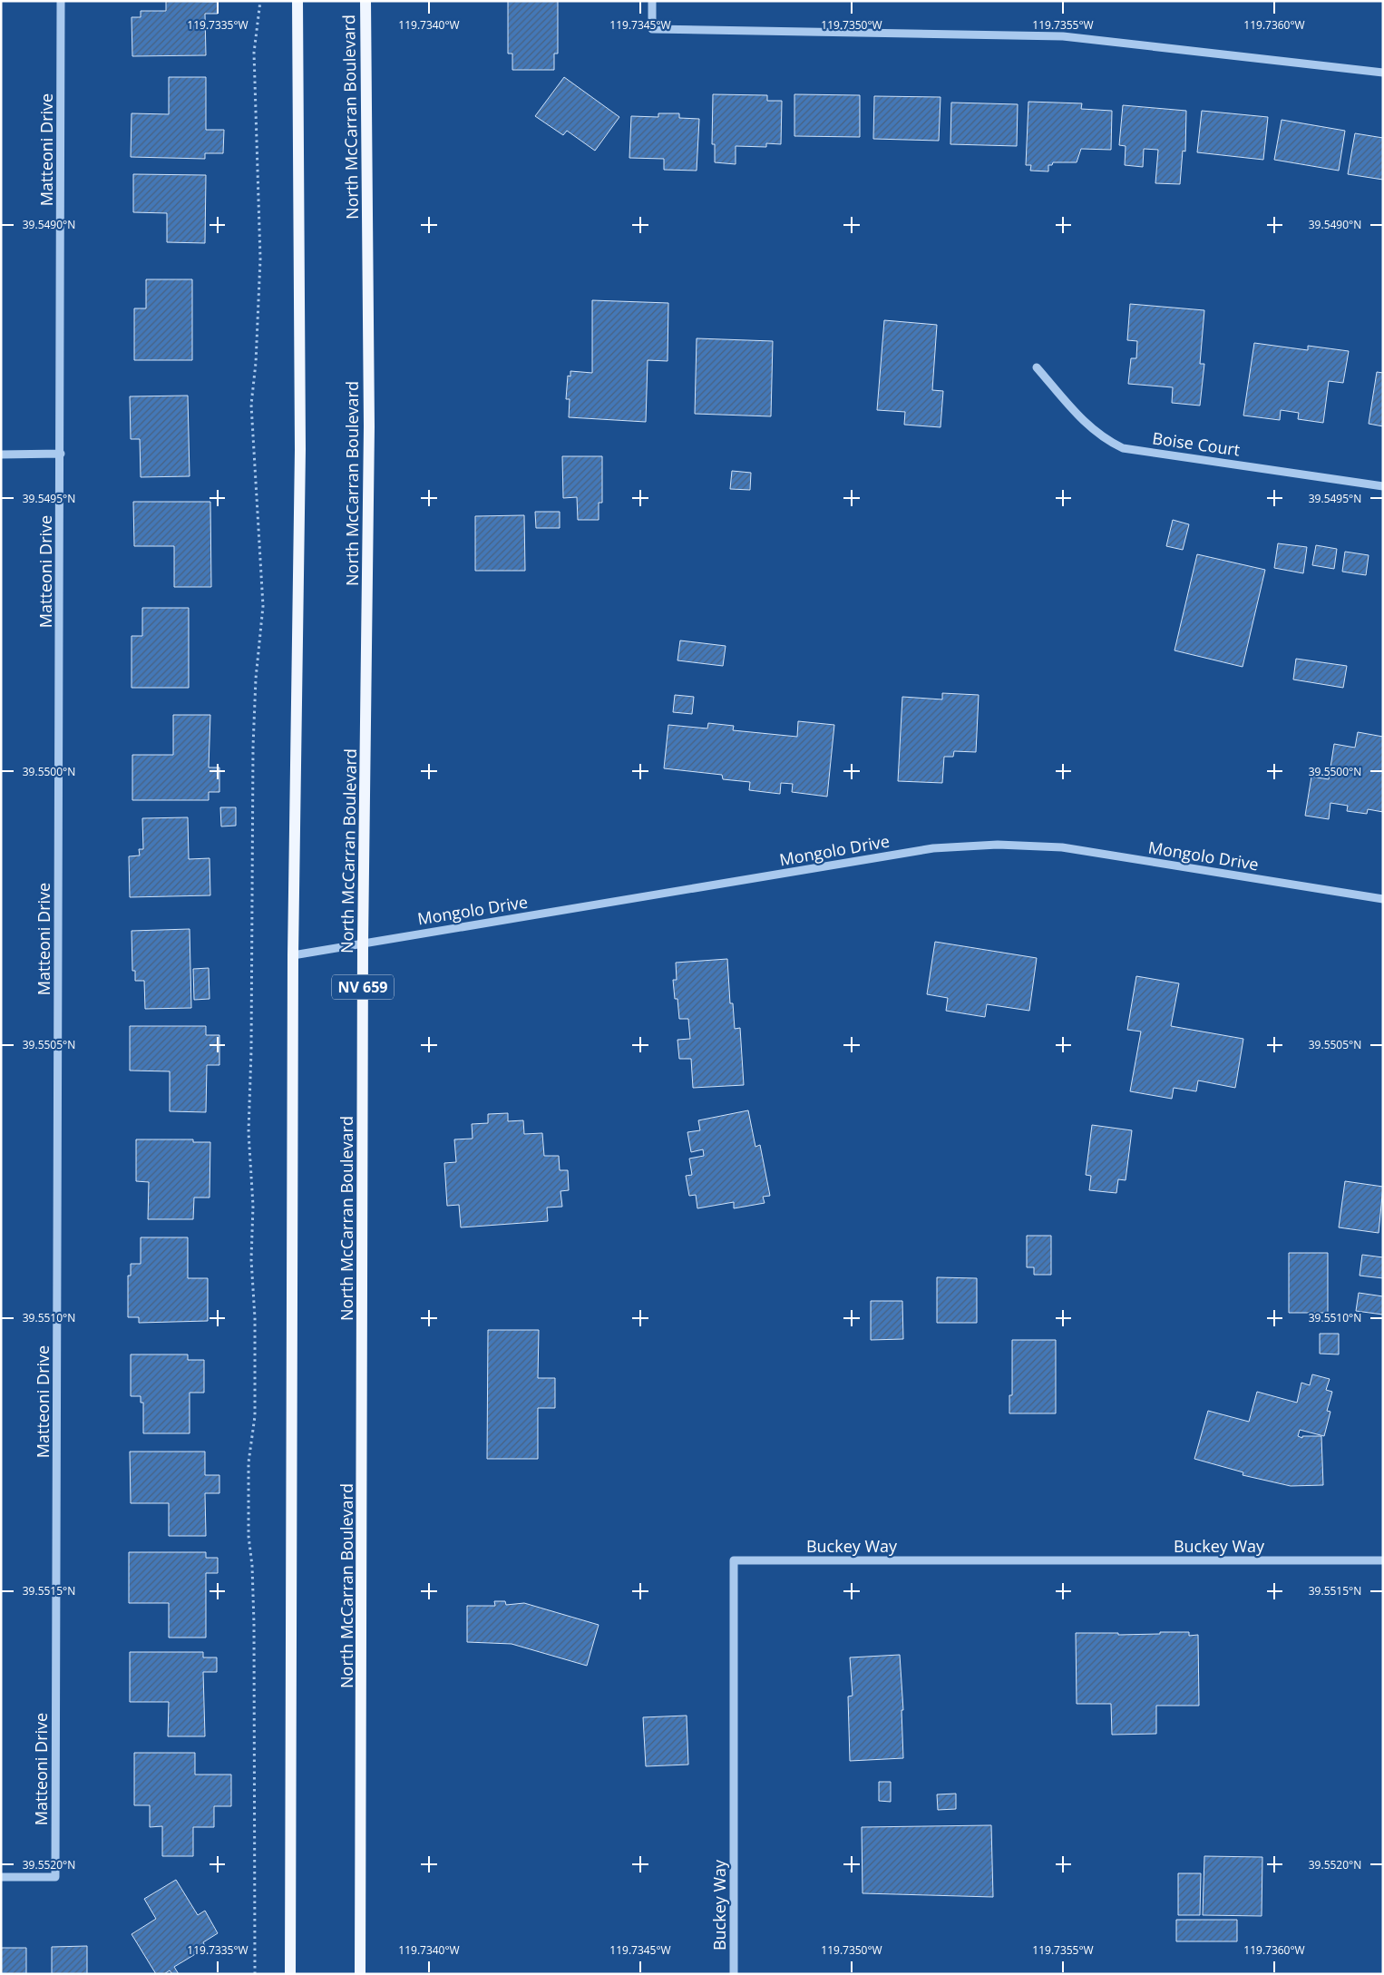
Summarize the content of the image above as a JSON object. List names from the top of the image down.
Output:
{
  "streets": {
    "main road": ["North McCarran Boulevard", "NV 659"],
    "street": [
      "Matteoni Drive",
      "Boise Court",
      "Mongolo Drive",
      "Buckey Way"
    ]
  },
  "crossings": [
    ["North McCarran Boulevard", "Mongolo Drive"]
  ],
  "coordinates": [
    "119.7335°W",
    "119.7340°W",
    "119.7345°W",
    "119.7350°W",
    "119.7355°W",
    "119.7360°W",
    "39.5490°N",
    "39.5495°N",
    "39.5500°N",
    "39.5505°N",
    "39.5510°N",
    "39.5515°N",
    "39.5520°N"
  ]
}
